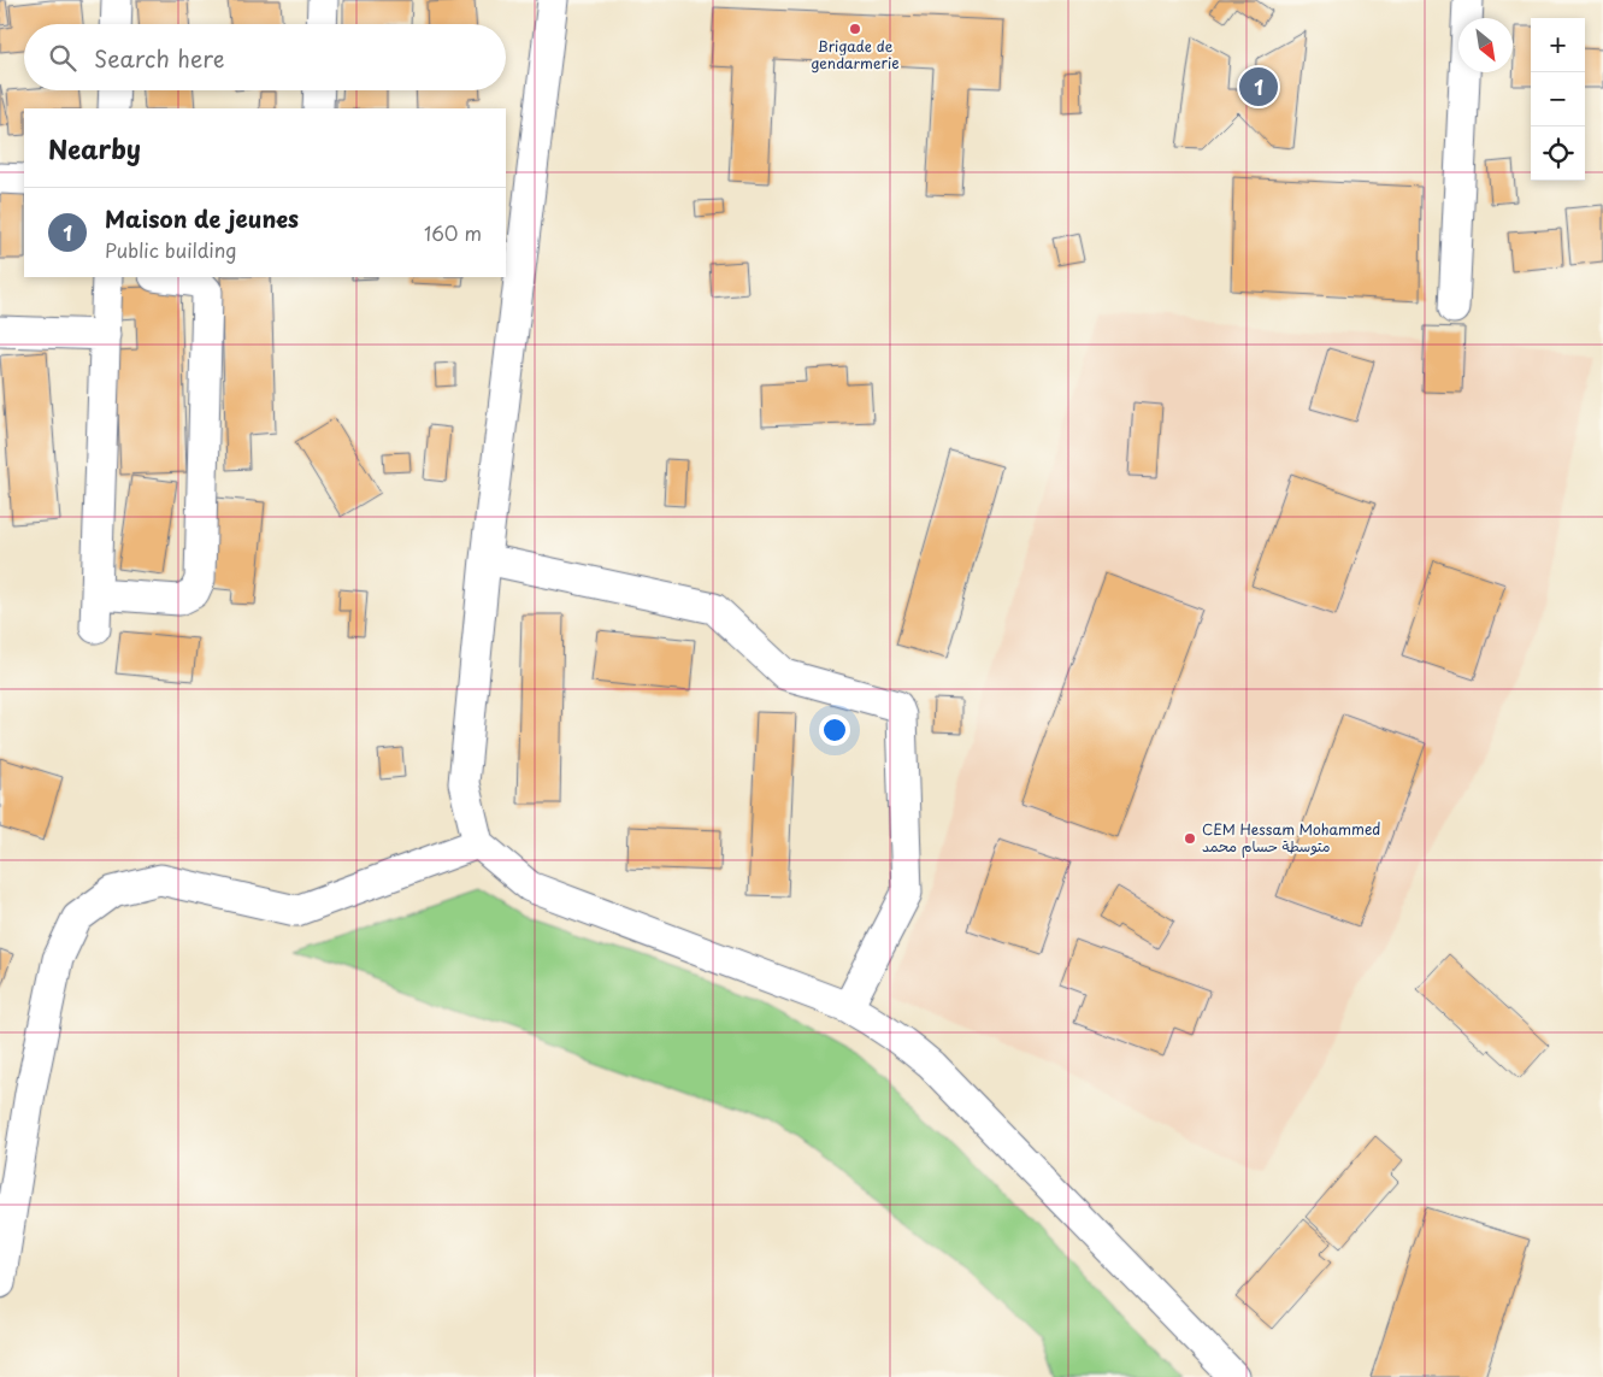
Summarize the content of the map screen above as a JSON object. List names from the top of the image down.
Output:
{
  "places": ["Brigade de gendarmerie", "CEM Hessam Mohammed متوسطة حسام محمد"],
  "north": "bottom right",
  "page": {
    "map_buttons": ["+", "−"],
    "search": "Search here",
    "pins": "1",
    "heading": "Nearby",
    "list": [
      {
        "mark": "1",
        "name": "Maison de jeunes",
        "note": "Public building",
        "value": "160 m"
      }
    ]
  }
}
